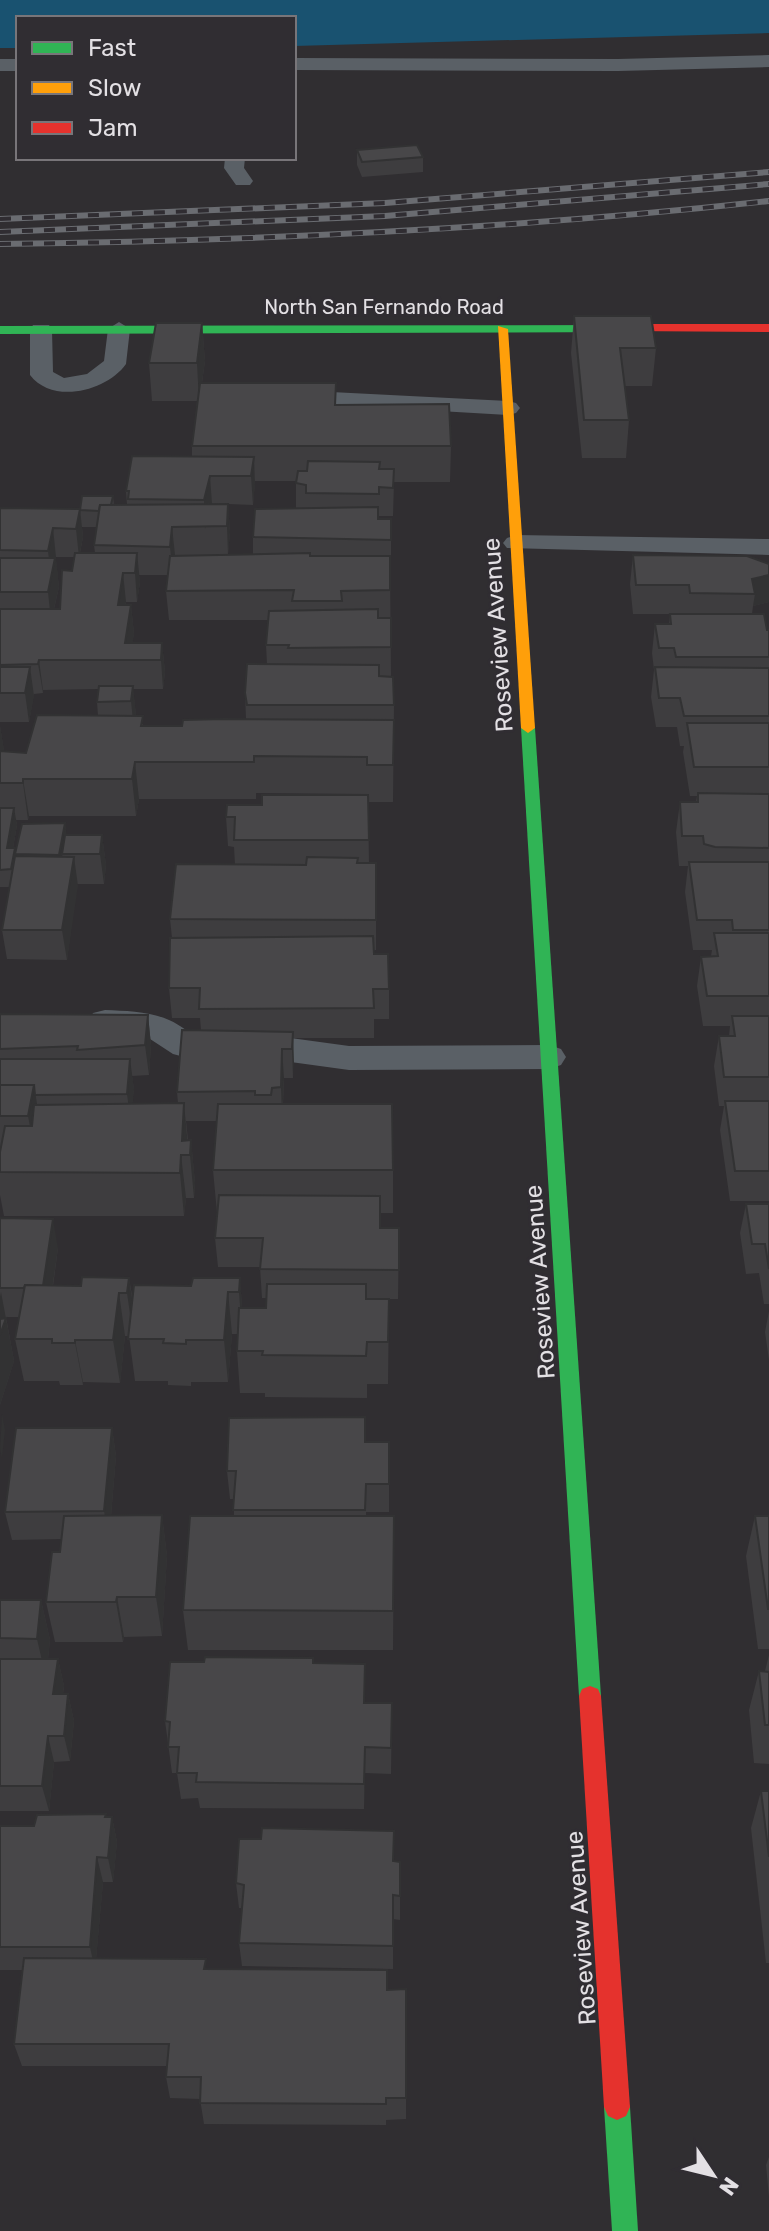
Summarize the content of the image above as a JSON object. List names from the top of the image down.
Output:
{
  "streets": {
    "street": ["North San Fernando Road", "Roseview Avenue"]
  },
  "crossings": [
    ["North San Fernando Road", "Roseview Avenue"]
  ],
  "legend": ["Fast", "Slow", "Jam"],
  "north": "bottom right"
}
